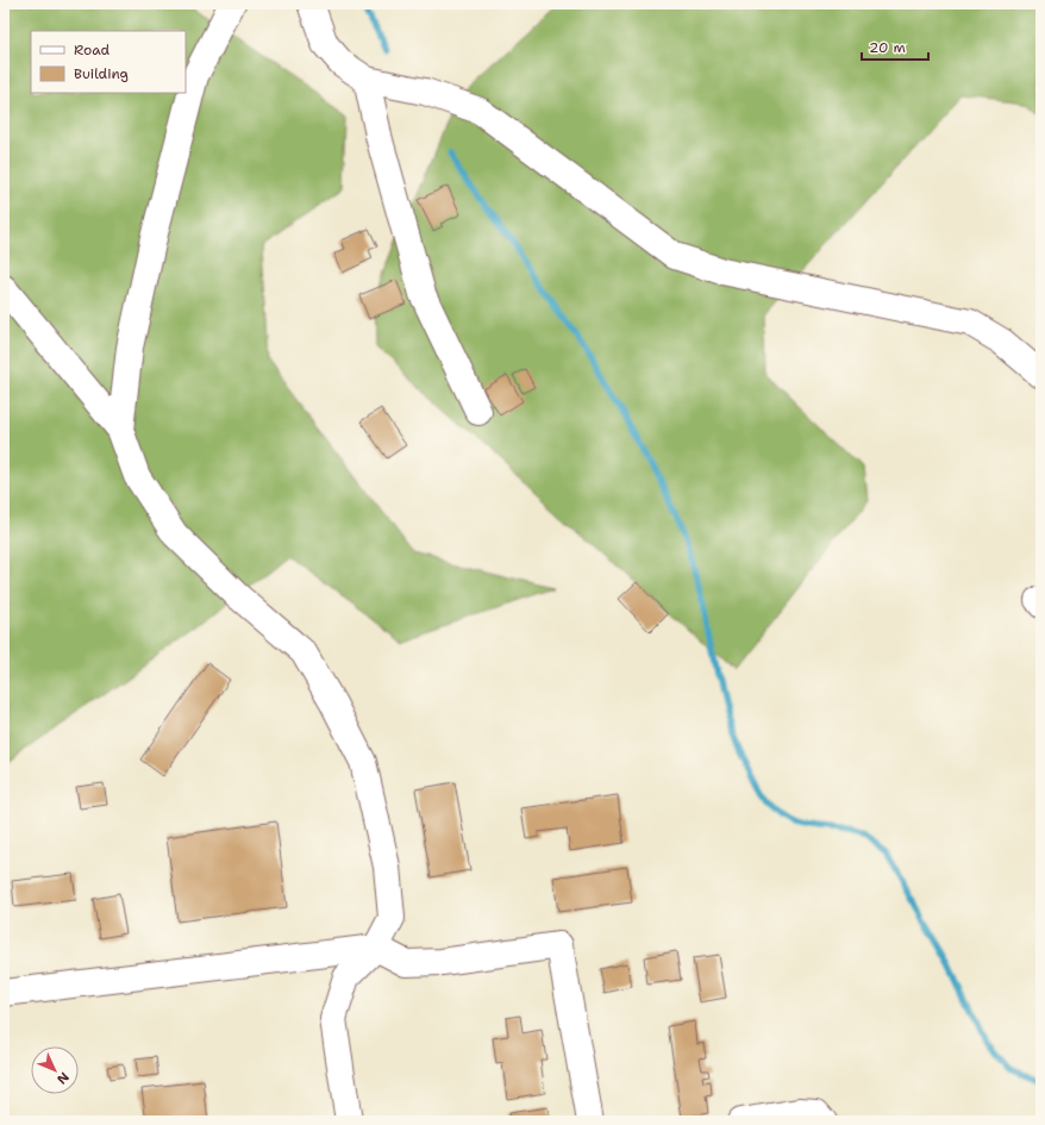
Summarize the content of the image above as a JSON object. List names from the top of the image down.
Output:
{
  "legend": ["Road", "Building"],
  "scale_bar": "20 m",
  "north": "bottom right"
}
